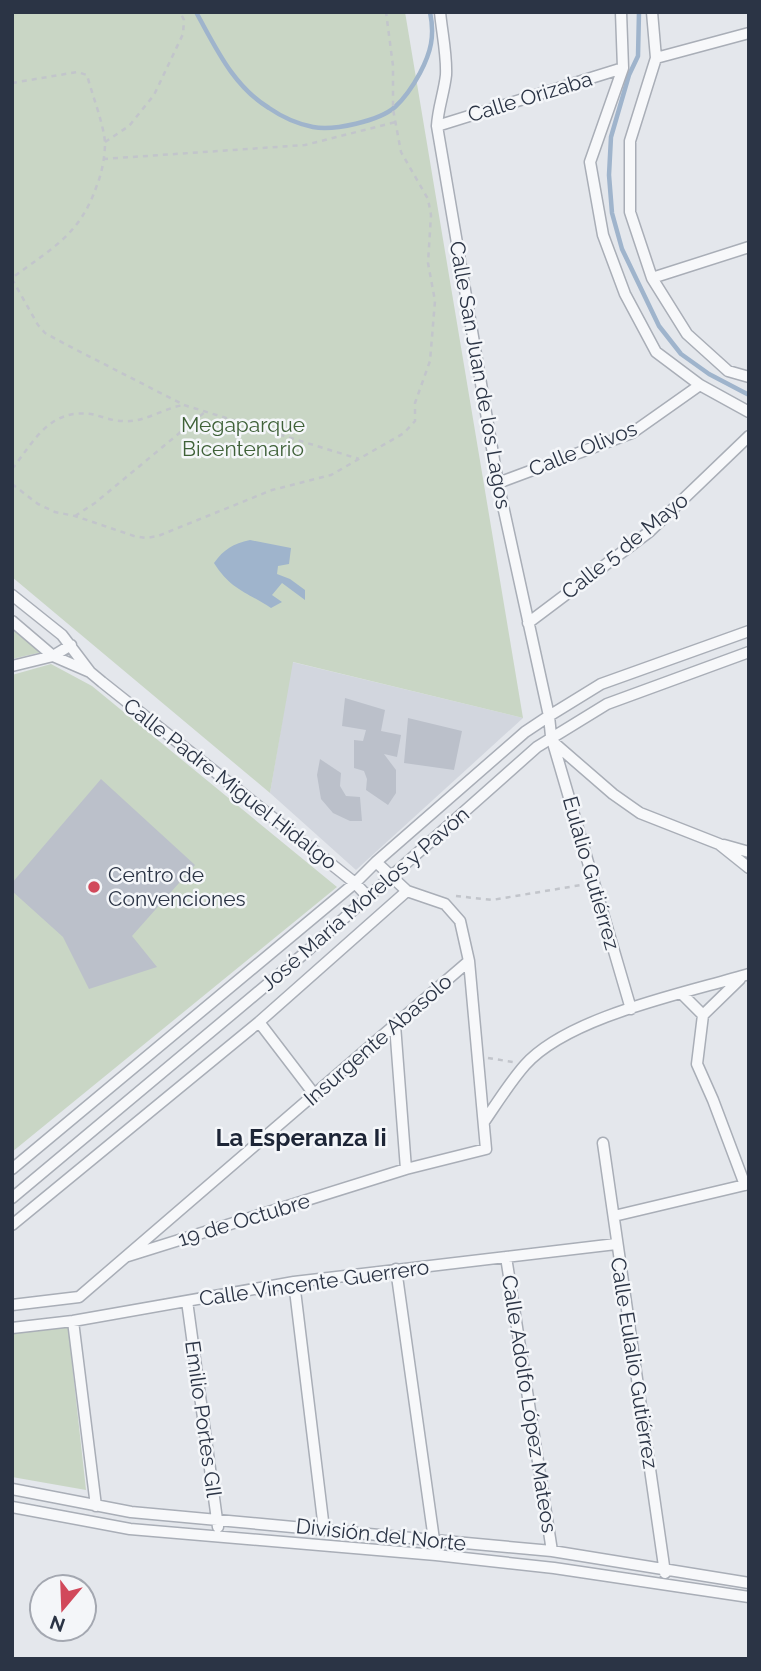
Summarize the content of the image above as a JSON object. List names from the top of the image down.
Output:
{
  "streets": {
    "street": [
      "Calle Orizaba",
      "Calle San Juan de los Lagos",
      "Calle Olivos",
      "Calle 5 de Mayo",
      "Calle Padre Miguel Hidalgo",
      "Eulalio Gutiérrez",
      "José María Morelos y Pavón",
      "Insurgente Abasolo",
      "19 de Octubre",
      "Calle Vincente Guerrero",
      "Calle Eulalio Gutiérrez",
      "Calle Adolfo López Mateos",
      "Emilio Portes GIl",
      "División del Norte"
    ]
  },
  "crossings": [
    ["Calle Orizaba", "Calle San Juan de los Lagos"],
    ["Calle San Juan de los Lagos", "Calle Olivos"],
    ["Calle San Juan de los Lagos", "Calle 5 de Mayo"],
    ["Calle San Juan de los Lagos", "Eulalio Gutiérrez"],
    ["Calle San Juan de los Lagos", "José María Morelos y Pavón"],
    ["Calle Padre Miguel Hidalgo", "José María Morelos y Pavón"],
    ["Eulalio Gutiérrez", "José María Morelos y Pavón"],
    ["Insurgente Abasolo", "19 de Octubre"],
    ["Calle Vincente Guerrero", "Calle Eulalio Gutiérrez"],
    ["Calle Vincente Guerrero", "Calle Adolfo López Mateos"],
    ["Calle Vincente Guerrero", "Emilio Portes GIl"],
    ["Calle Eulalio Gutiérrez", "División del Norte"],
    ["Calle Adolfo López Mateos", "División del Norte"],
    ["Emilio Portes GIl", "División del Norte"]
  ],
  "districts": ["La Esperanza Ii"],
  "parks": ["Megaparque Bicentenario"],
  "places": ["Centro de Convenciones"],
  "north": "bottom"
}
